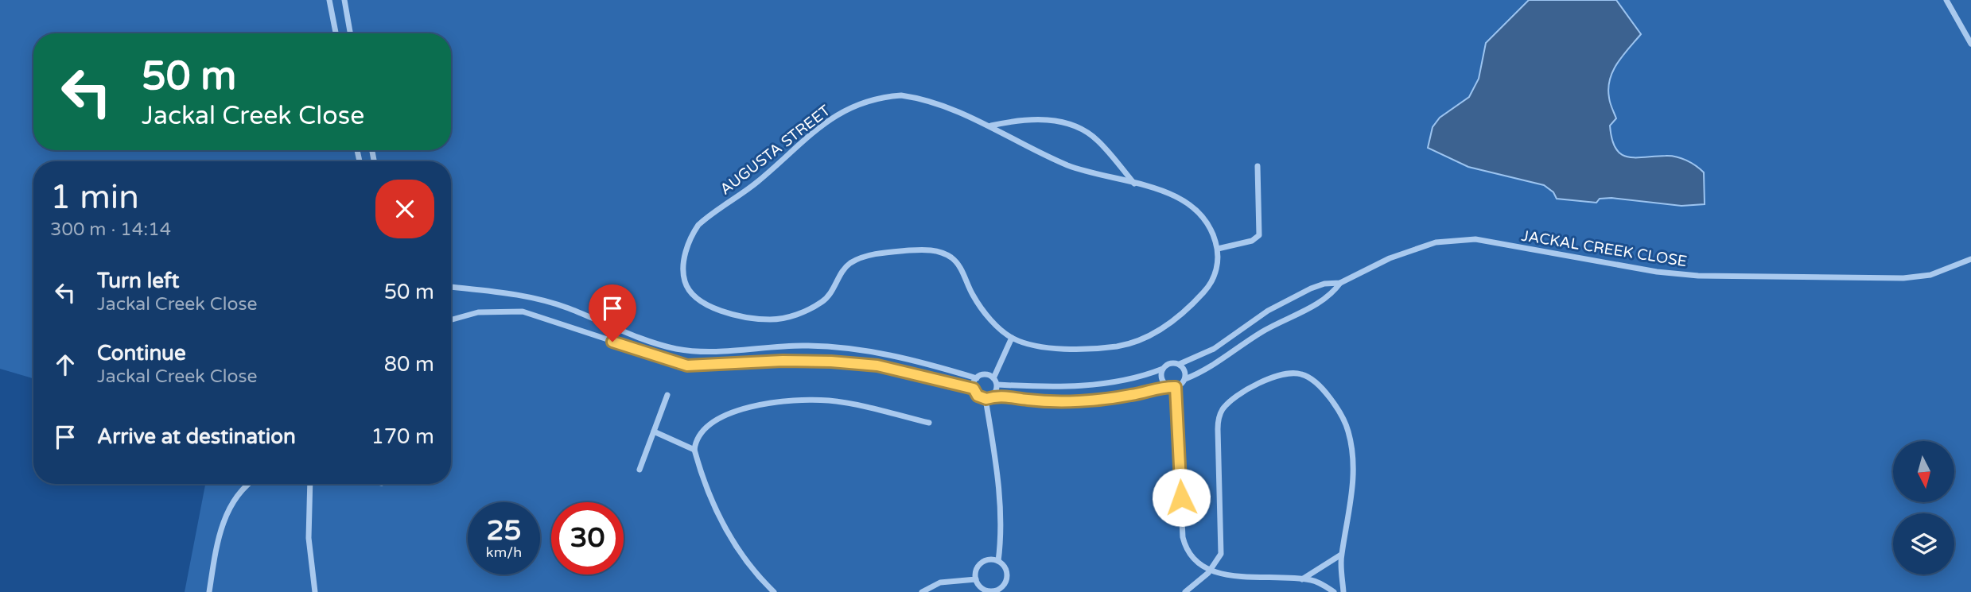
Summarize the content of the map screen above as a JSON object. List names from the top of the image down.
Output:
{
  "streets": {
    "street": ["AUGUSTA STREET", "JACKAL CREEK CLOSE"]
  },
  "north": "bottom",
  "page": {
    "turn": ["50 m", "Jackal Creek Close"],
    "heading": ["1 min", "300 m · 14:14"],
    "list": [
      {
        "name": "Turn left",
        "note": "Jackal Creek Close",
        "value": "50 m"
      },
      {
        "name": "Continue",
        "note": "Jackal Creek Close",
        "value": "80 m"
      },
      {
        "name": "Arrive at destination",
        "value": "170 m"
      }
    ],
    "speed": "25 km/h",
    "limit": "30"
  }
}
